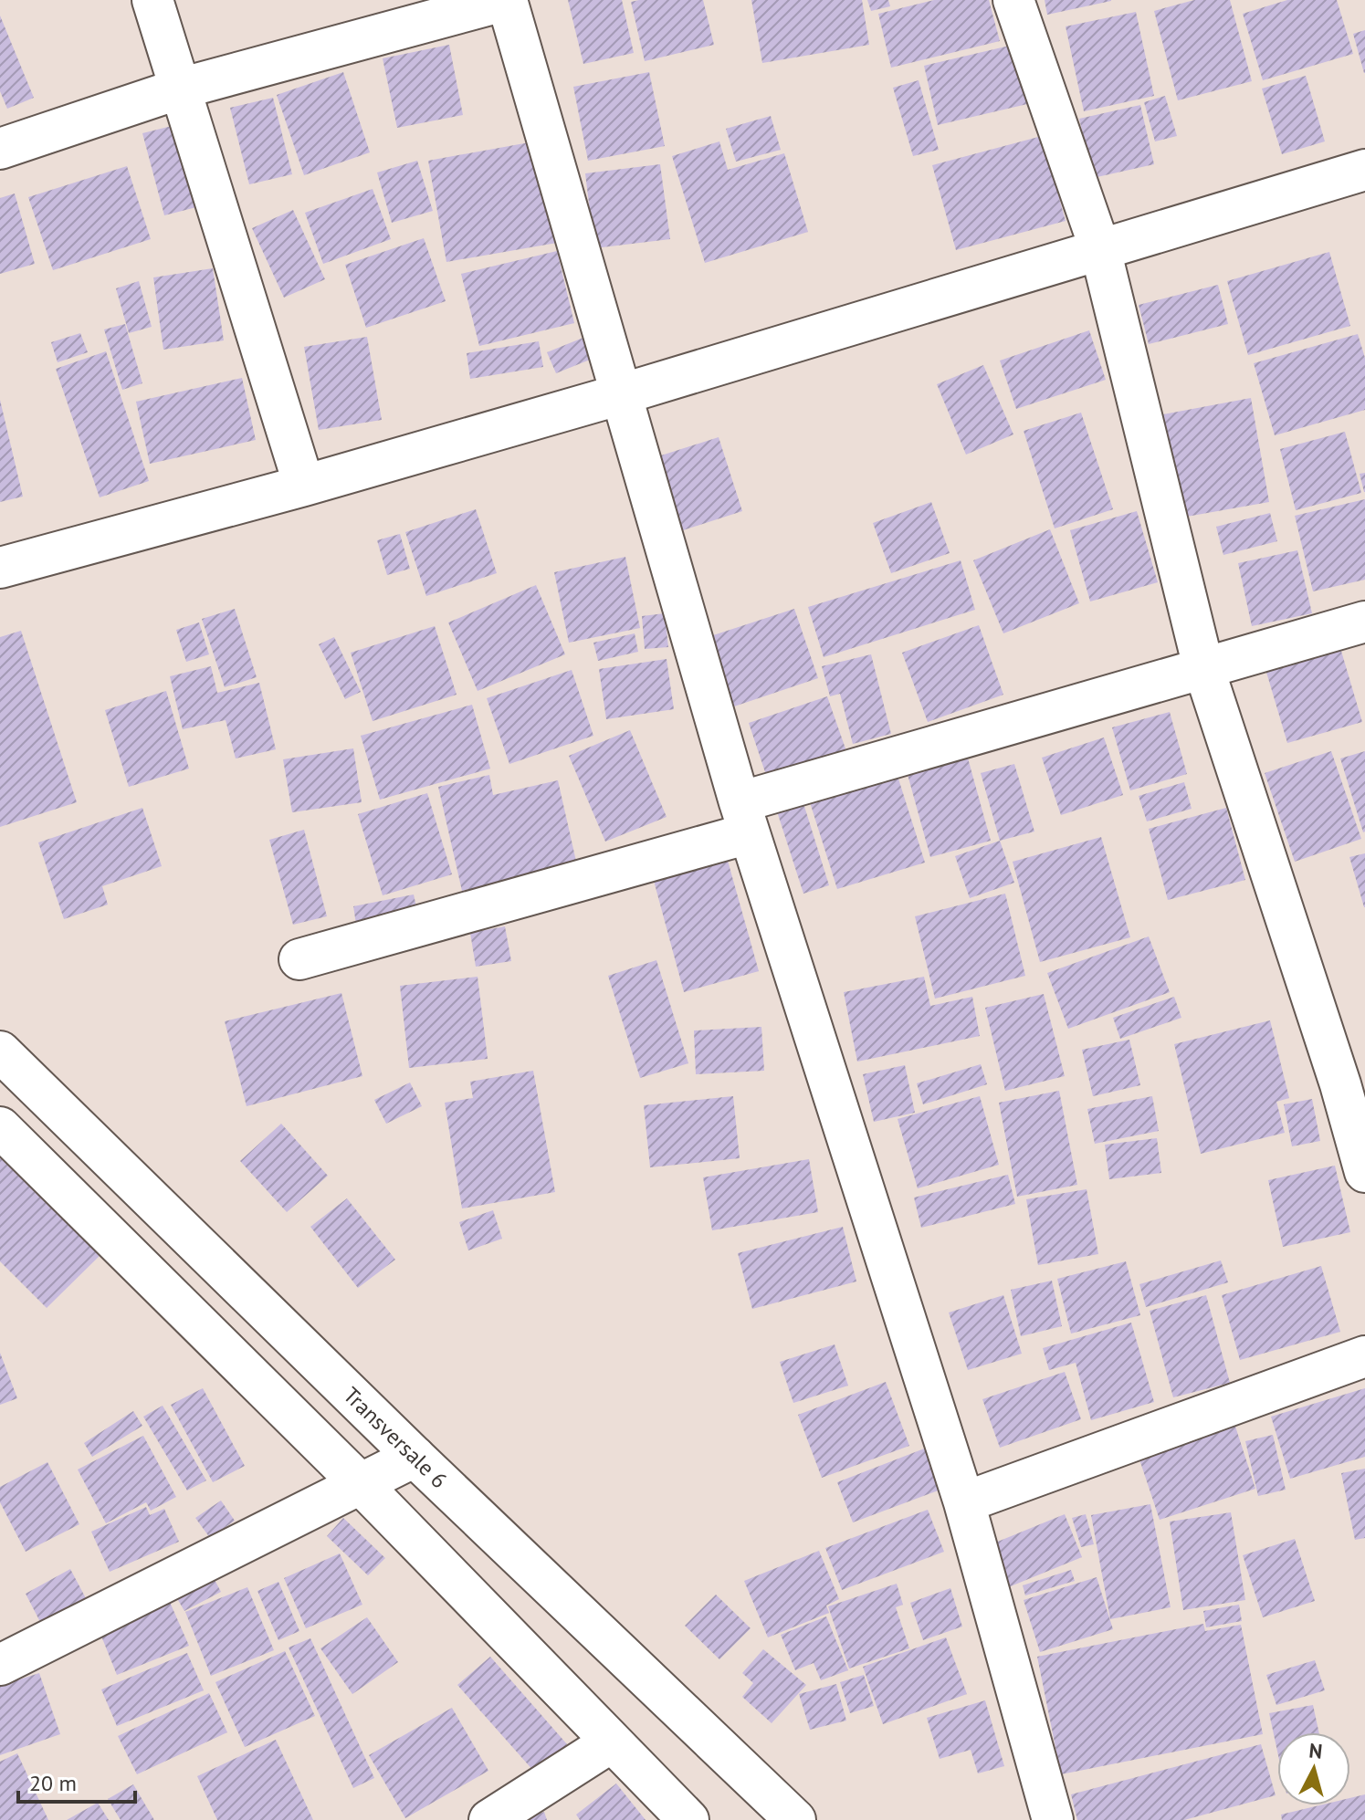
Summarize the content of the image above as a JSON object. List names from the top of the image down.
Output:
{
  "streets": {
    "street": ["Transversale 6"]
  },
  "scale_bar": "20 m",
  "north": "top"
}
